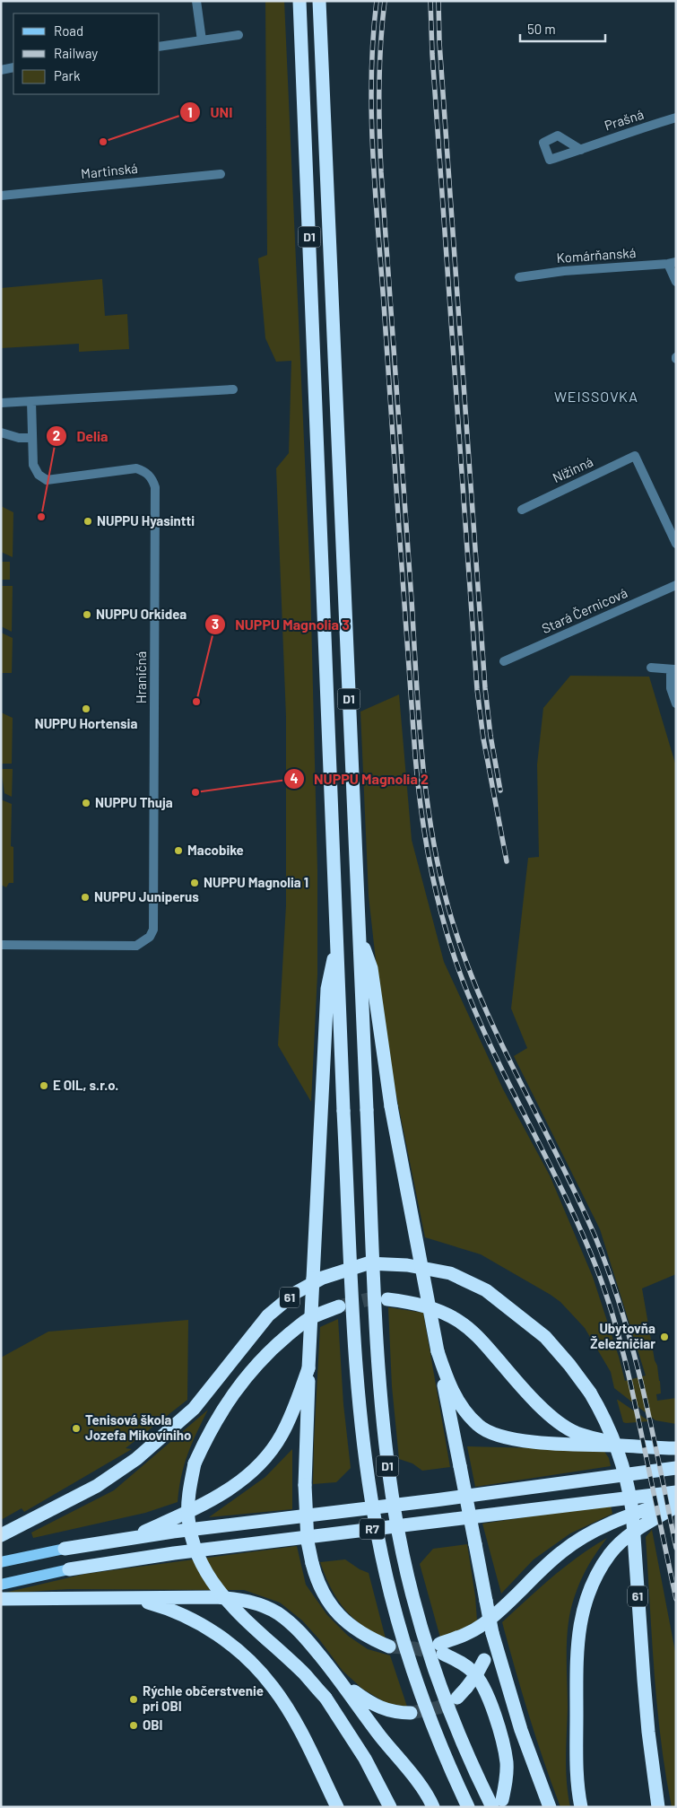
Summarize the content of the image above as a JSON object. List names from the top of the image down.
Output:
{
  "streets": {
    "highway": ["D1", "61", "R7"],
    "street": [
      "Prašná",
      "Martinská",
      "Komárňanská",
      "Nížinná",
      "Stará Černicová",
      "Hraničná"
    ]
  },
  "districts": ["WEISSOVKA"],
  "places": [
    "UNI",
    "Delia",
    "NUPPU Hyasintti",
    "NUPPU Orkidea",
    "NUPPU Magnolia 3",
    "NUPPU Hortensia",
    "NUPPU Magnolia 2",
    "NUPPU Thuja",
    "Macobike",
    "NUPPU Magnolia 1",
    "NUPPU Juniperus",
    "E OIL, s.r.o.",
    "Ubytovňa Železničiar",
    "Tenisová škola Jozefa Mikovíniho",
    "Rýchle občerstvenie pri OBI",
    "OBI"
  ],
  "legend": ["Road", "Railway", "Park"],
  "scale_bar": "50 m"
}
